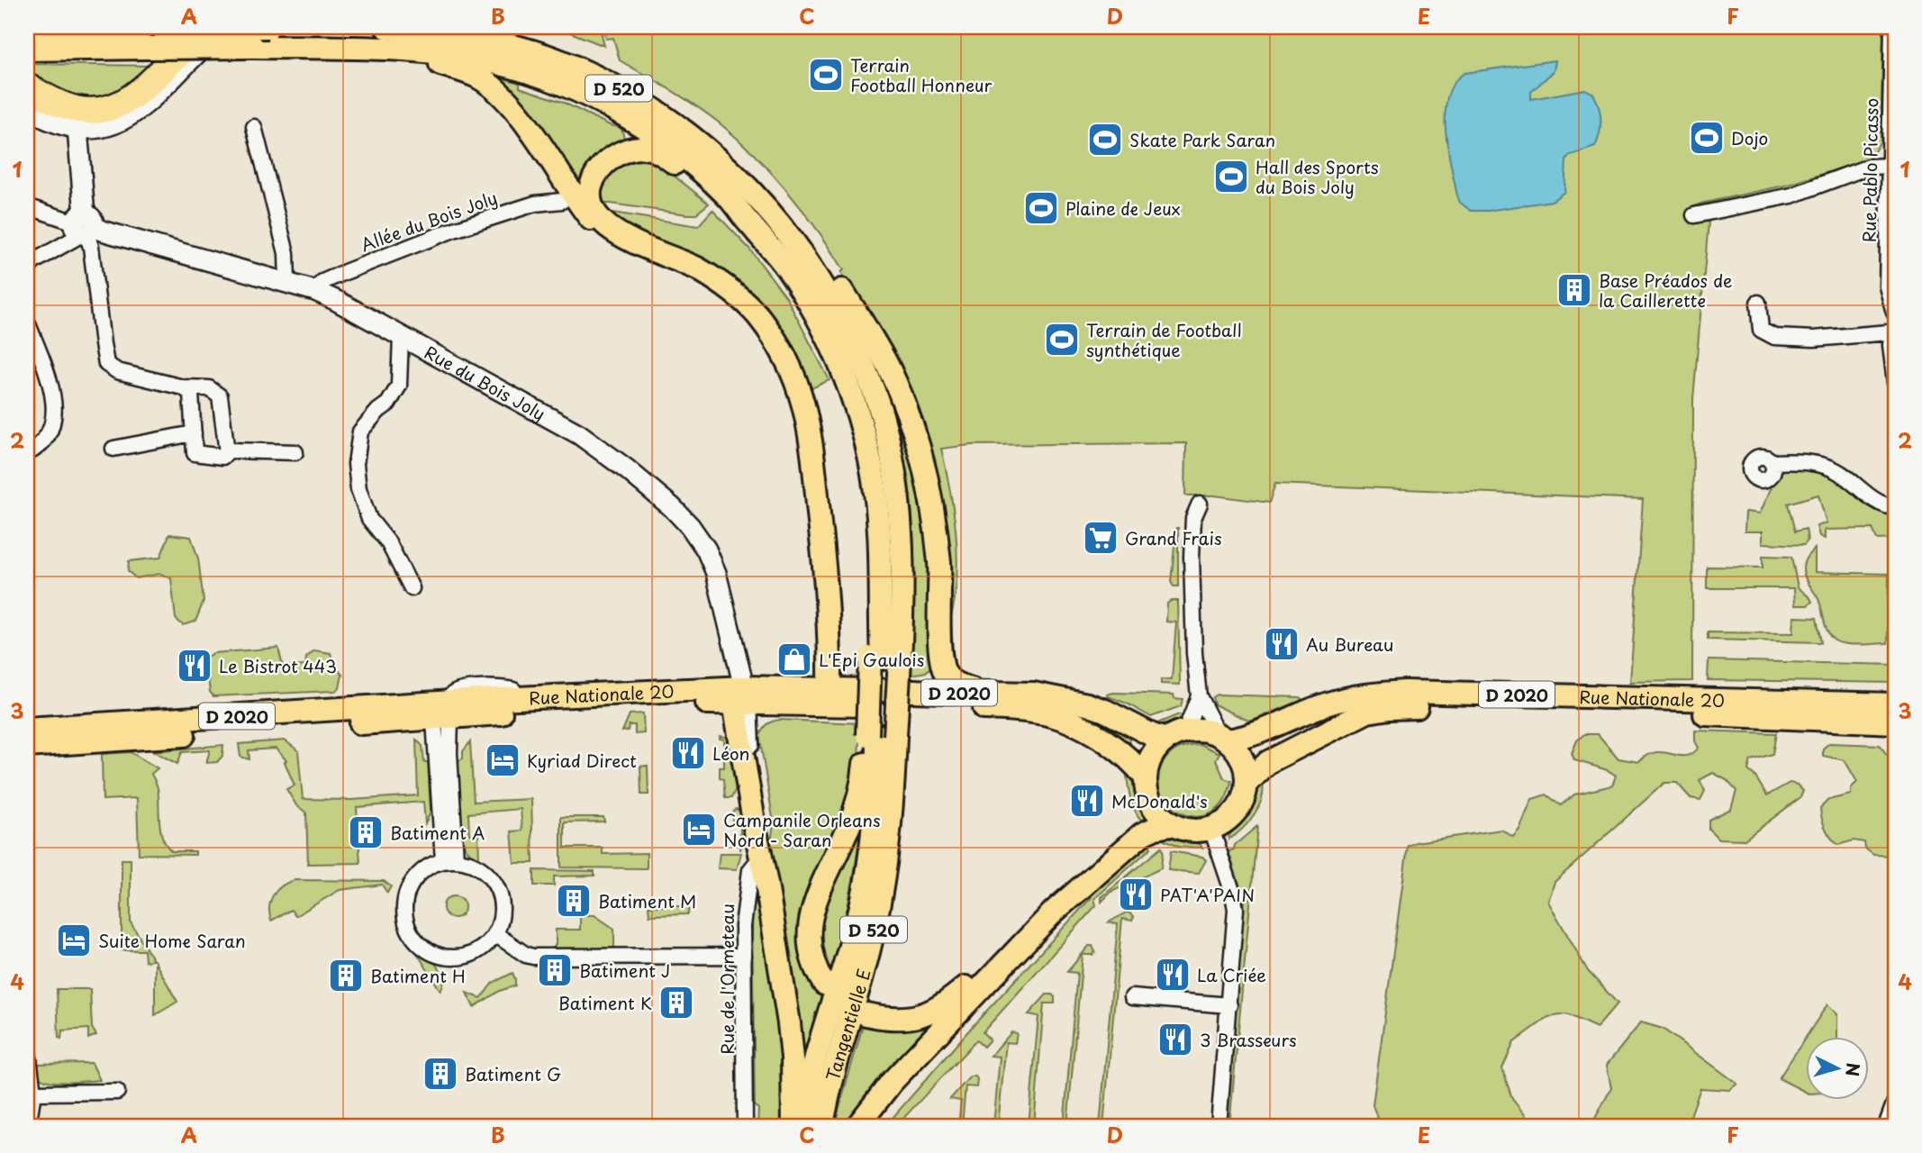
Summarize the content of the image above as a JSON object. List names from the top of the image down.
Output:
{
  "streets": {
    "main road": ["D 520", "D 2020", "Rue Nationale 20"],
    "street": [
      "Rue Pablo Picasso",
      "Allée du Bois Joly",
      "Rue du Bois Joly",
      "Rue de l'Ormeteau"
    ]
  },
  "crossings": [
    ["Allée du Bois Joly", "Rue du Bois Joly"],
    ["Rue du Bois Joly", "Rue Nationale 20"]
  ],
  "places": {
    "sports": [
      "Terrain Football Honneur",
      "Dojo",
      "Skate Park Saran",
      "Hall des Sports du Bois Joly",
      "Plaine de Jeux",
      "Terrain de Football synthétique"
    ],
    "building": [
      "Base Préados de la Caillerette",
      "Batiment A",
      "Batiment M",
      "Batiment J",
      "Batiment H",
      "Batiment K",
      "Batiment G"
    ],
    "supermarket": ["Grand Frais"],
    "restaurant": [
      "Au Bureau",
      "Le Bistrot 443",
      "Léon",
      "McDonald's",
      "PAT'A'PAIN",
      "La Criée",
      "3 Brasseurs"
    ],
    "shop": ["L'Epi Gaulois"],
    "hotel": ["Kyriad Direct", "Campanile Orleans Nord - Saran", "Suite Home Saran"]
  },
  "north": "right",
  "grid": {
    "columns": [
      "A",
      "B",
      "C",
      "D",
      "E",
      "F"
    ],
    "rows": [
      "1",
      "2",
      "3",
      "4"
    ]
  }
}
